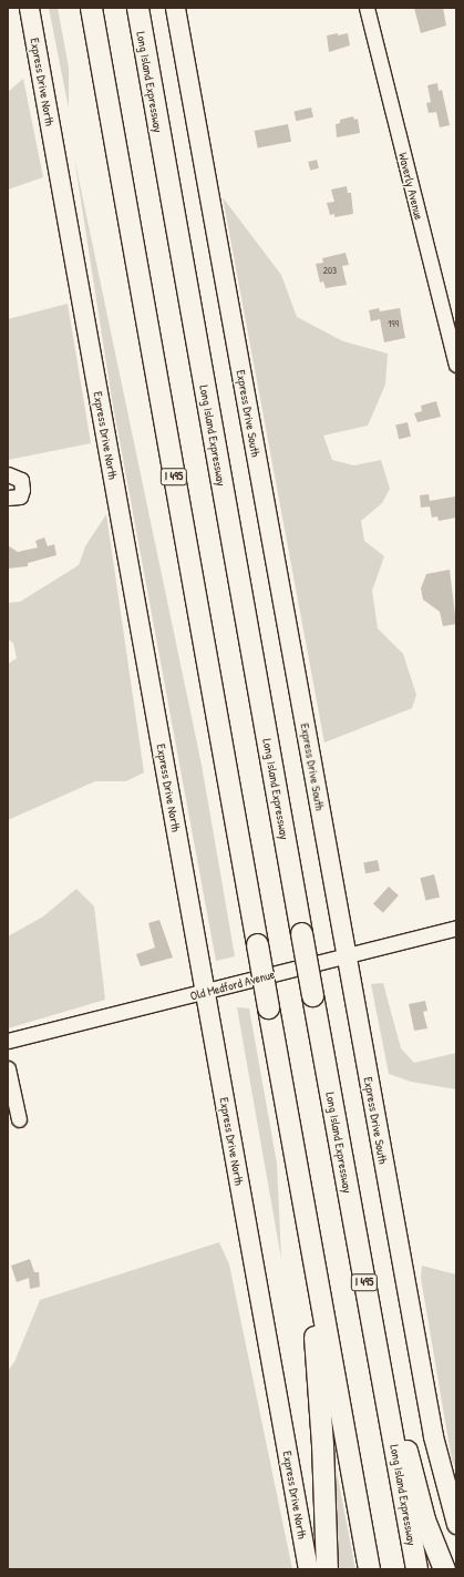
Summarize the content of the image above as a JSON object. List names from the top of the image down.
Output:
{
  "streets": {
    "highway": ["Long Island Expressway", "I 495"],
    "main road": ["Express Drive North", "Express Drive South"],
    "street": ["Waverly Avenue", "Old Medford Avenue"]
  },
  "crossings": [
    ["Express Drive North", "Old Medford Avenue"],
    ["Express Drive South", "Old Medford Avenue"]
  ],
  "house_numbers": ["203", "199"]
}
